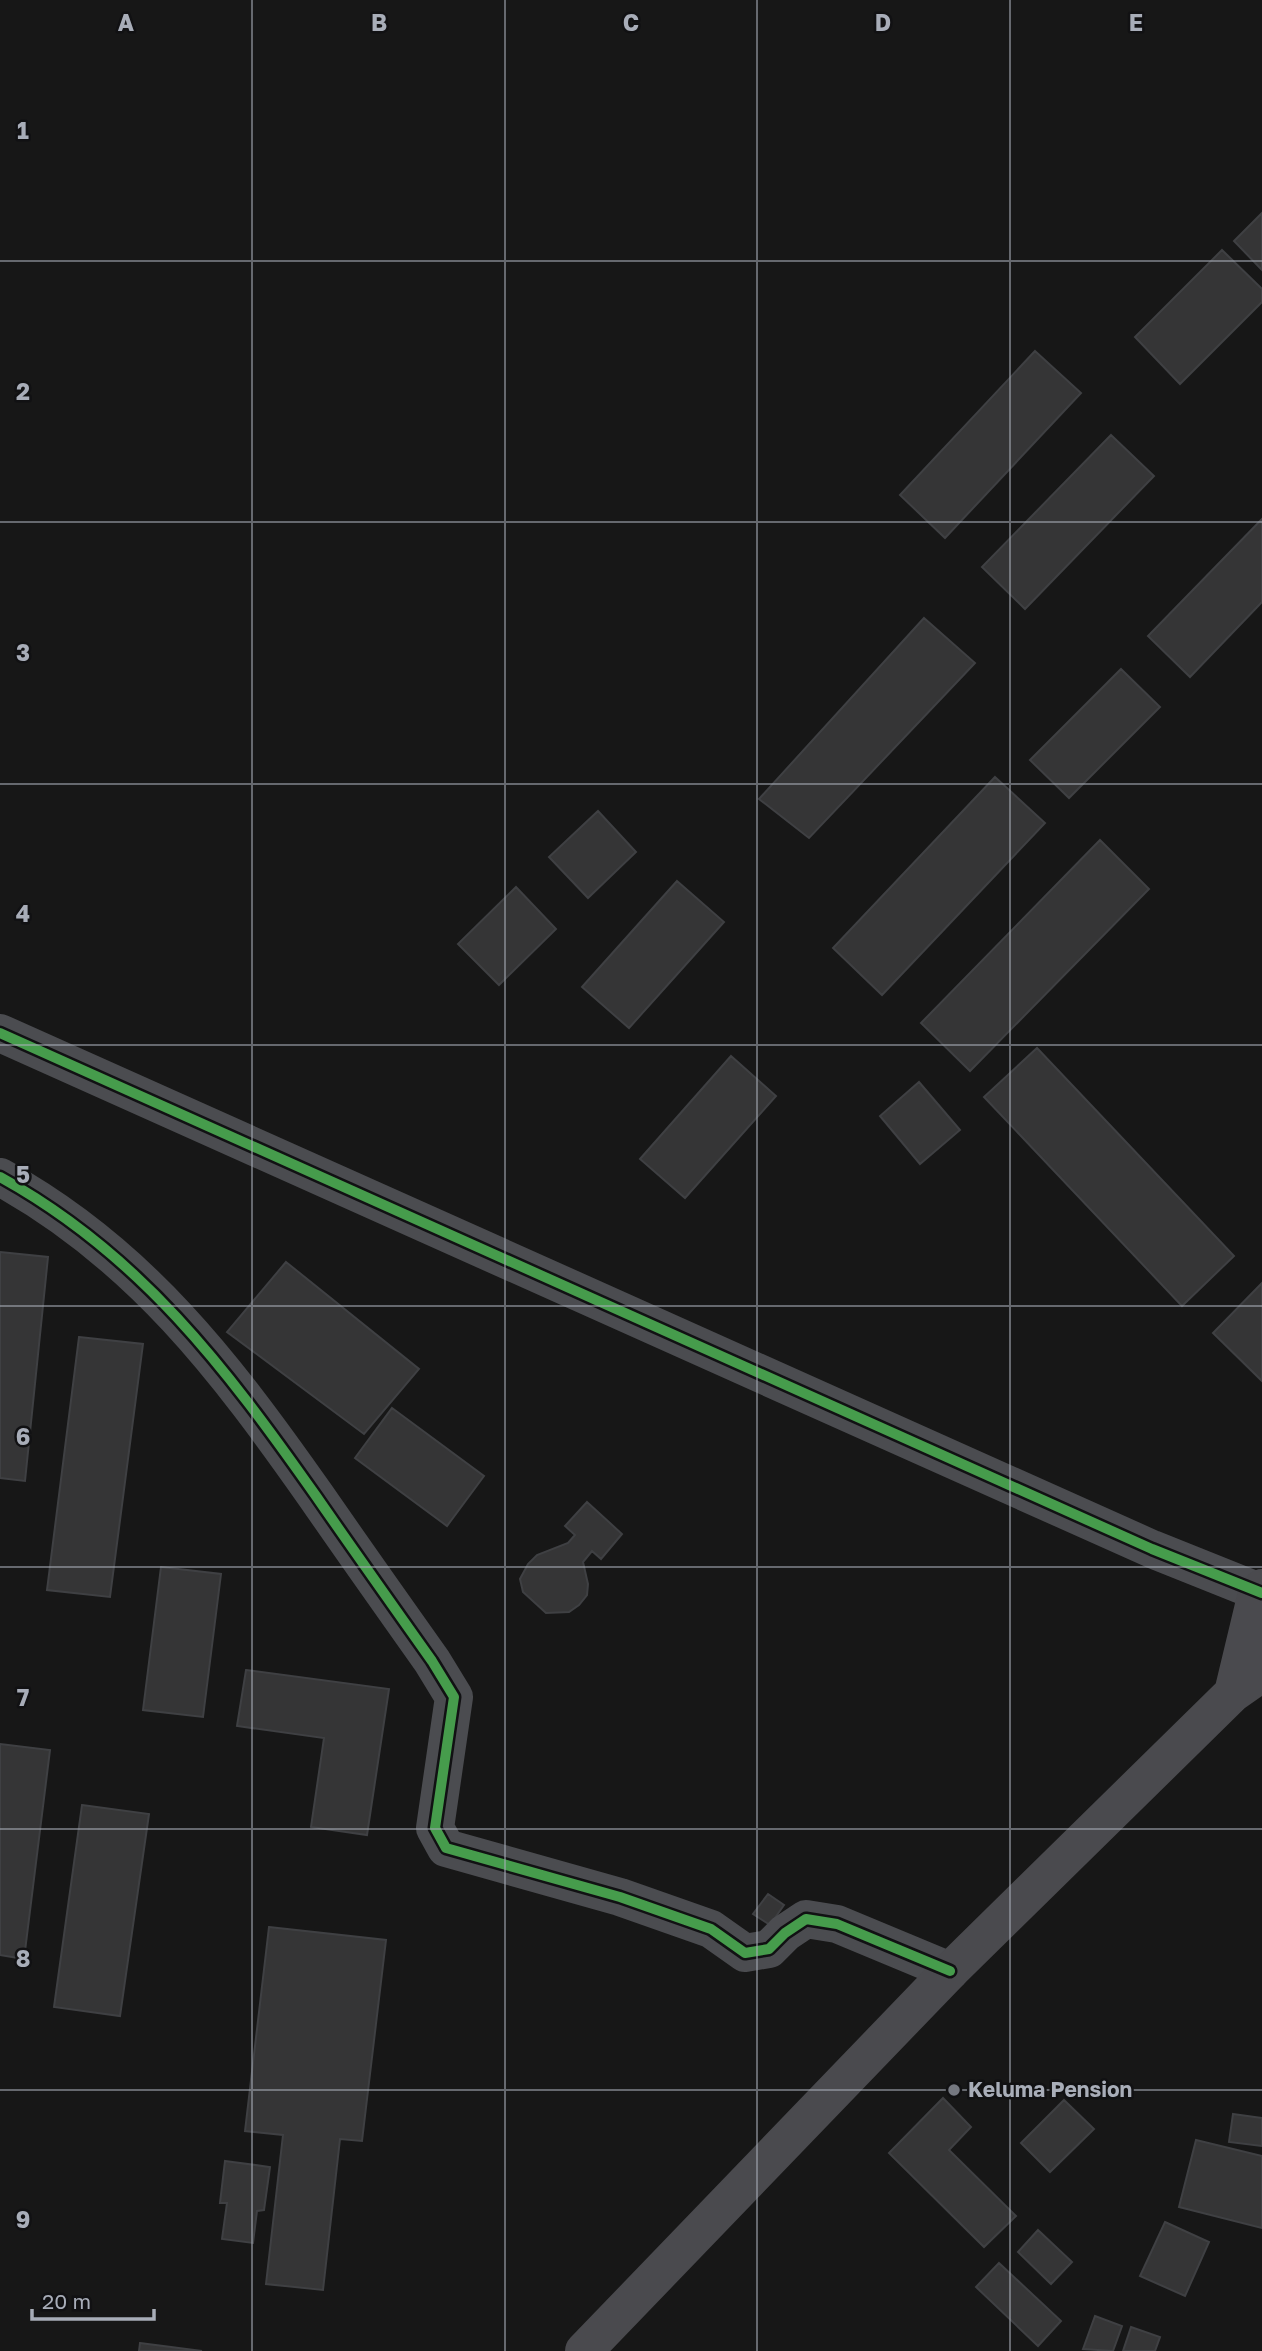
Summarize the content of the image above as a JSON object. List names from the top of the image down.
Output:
{
  "places": ["Keluma Pension"],
  "scale_bar": "20 m",
  "grid": {
    "columns": [
      "A",
      "B",
      "C",
      "D",
      "E"
    ],
    "rows": [
      "1",
      "2",
      "3",
      "4",
      "5",
      "6",
      "7",
      "8",
      "9"
    ]
  }
}
